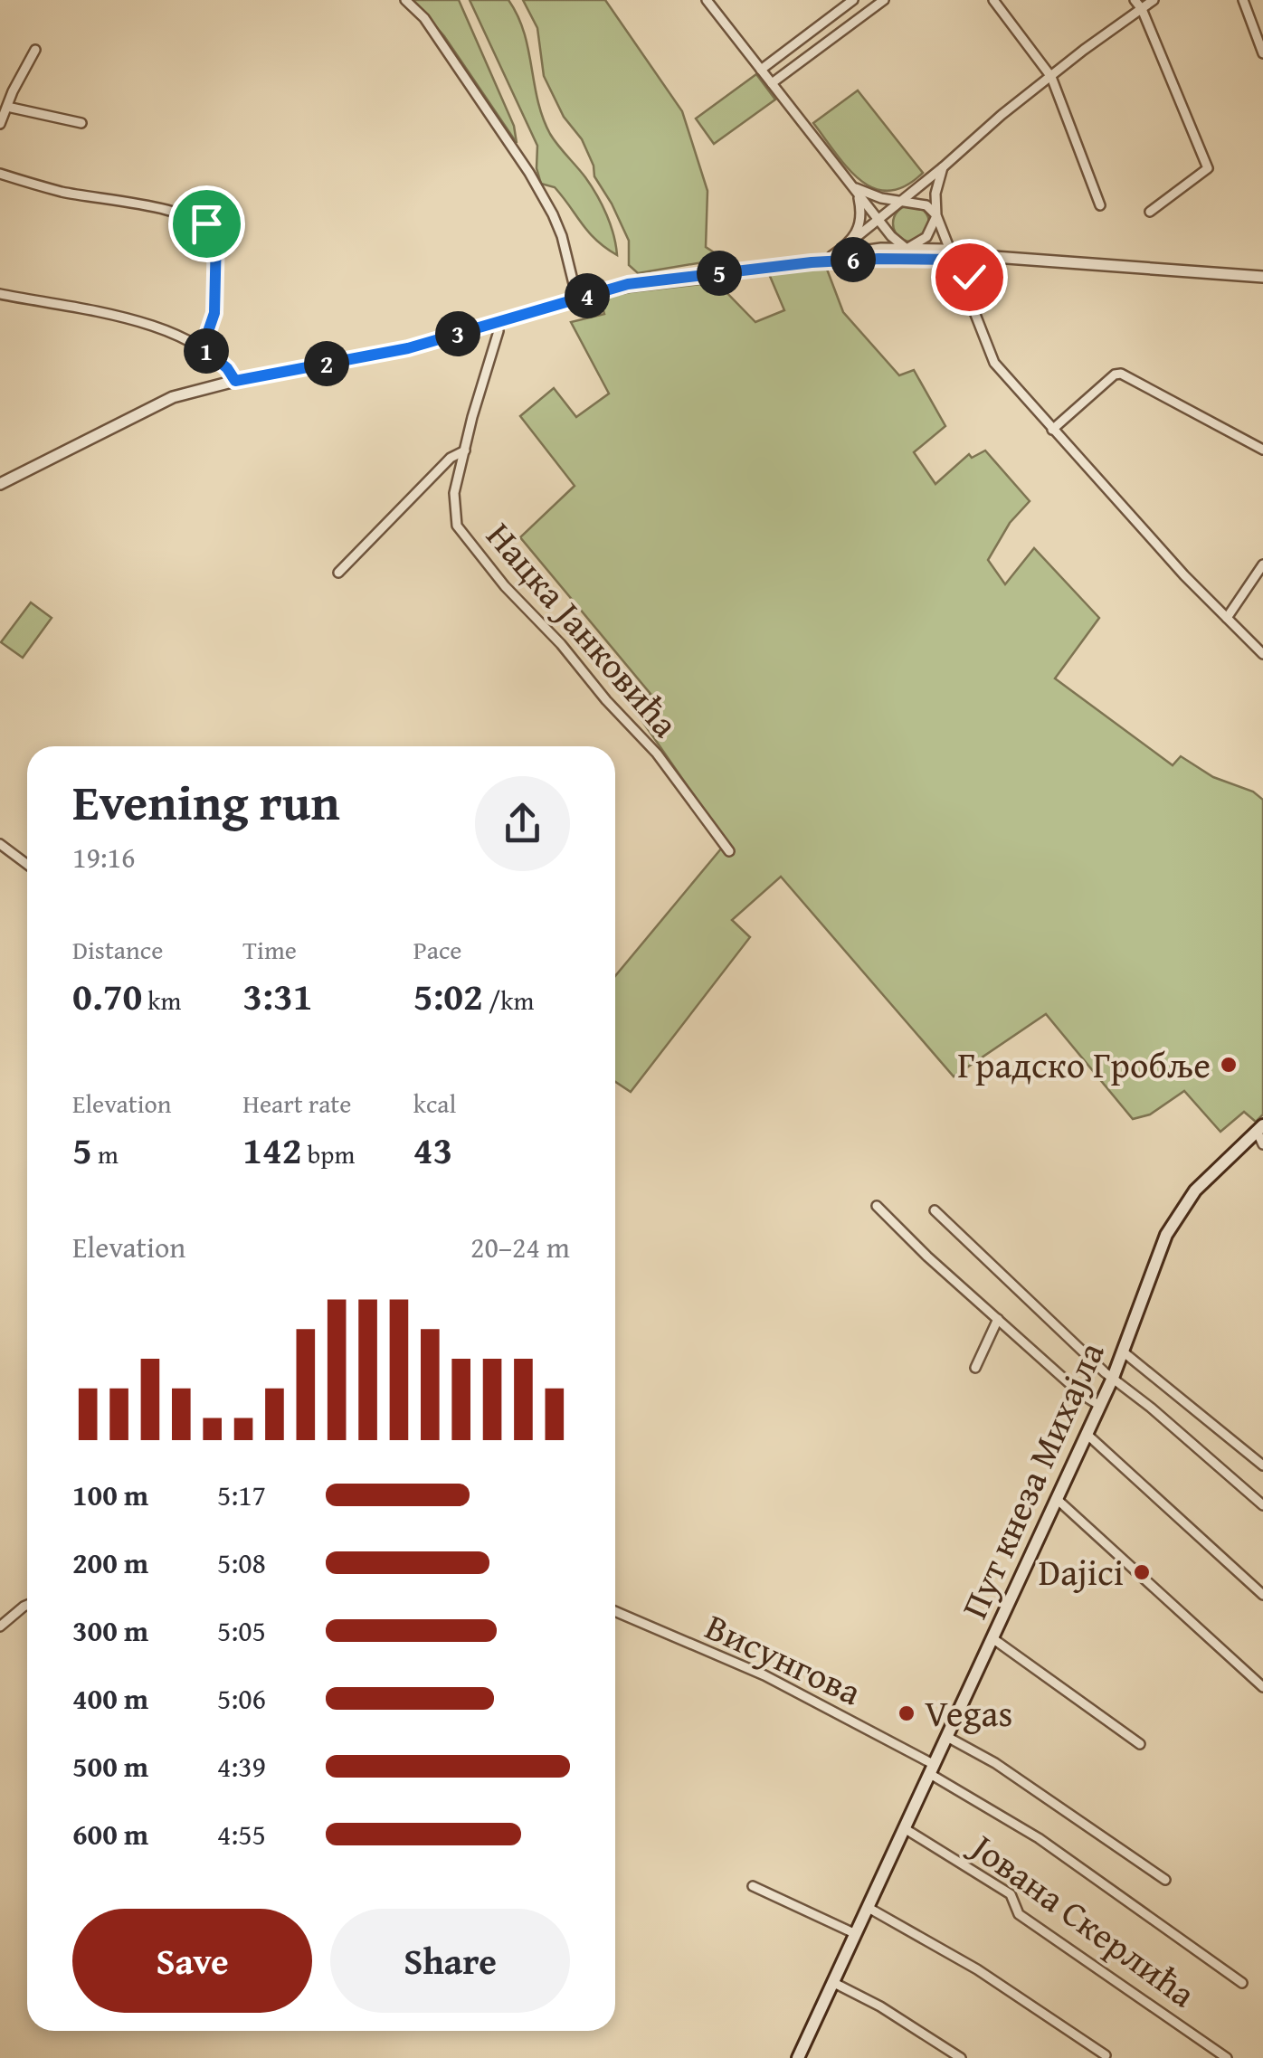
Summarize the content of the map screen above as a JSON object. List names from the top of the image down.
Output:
{
  "streets": {
    "main road": ["Пут кнеза Михајла"],
    "street": ["Нацка Јанковића", "Висунгова", "Јована Скерлића"]
  },
  "crossings": [
    ["Пут кнеза Михајла", "Висунгова"],
    ["Пут кнеза Михајла", "Јована Скерлића"]
  ],
  "places": ["Градско Гробље", "Dajici", "Vegas"],
  "page": {
    "pins": [
      "6",
      "5",
      "4",
      "3",
      "1",
      "2"
    ],
    "heading": ["Evening run", "19:16"],
    "stats": [
      ["Distance", "0.70 km"],
      ["Time", "3:31"],
      ["Pace", "5:02 /km"],
      ["Elevation", "5 m"],
      ["Heart rate", "142 bpm"],
      ["kcal", "43"]
    ],
    "chart": ["Elevation", "20–24 m"],
    "list": [
      {
        "name": "100 m",
        "note": "5:17"
      },
      {
        "name": "200 m",
        "note": "5:08"
      },
      {
        "name": "300 m",
        "note": "5:05"
      },
      {
        "name": "400 m",
        "note": "5:06"
      },
      {
        "name": "500 m",
        "note": "4:39"
      },
      {
        "name": "600 m",
        "note": "4:55"
      }
    ],
    "buttons": ["Save", "Share"]
  }
}
